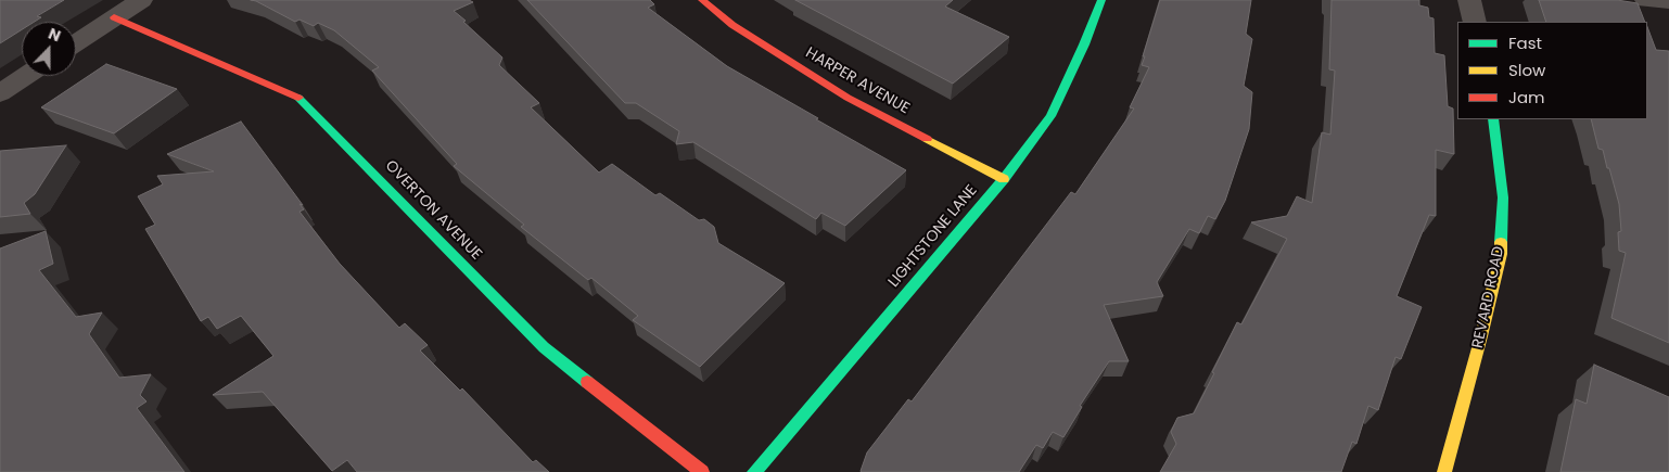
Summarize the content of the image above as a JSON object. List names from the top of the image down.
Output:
{
  "streets": {
    "street": [
      "HARPER AVENUE",
      "OVERTON AVENUE",
      "LIGHTSTONE LANE",
      "REVARD ROAD"
    ]
  },
  "crossings": [
    ["HARPER AVENUE", "LIGHTSTONE LANE"]
  ],
  "legend": ["Fast", "Slow", "Jam"],
  "north": "top"
}
